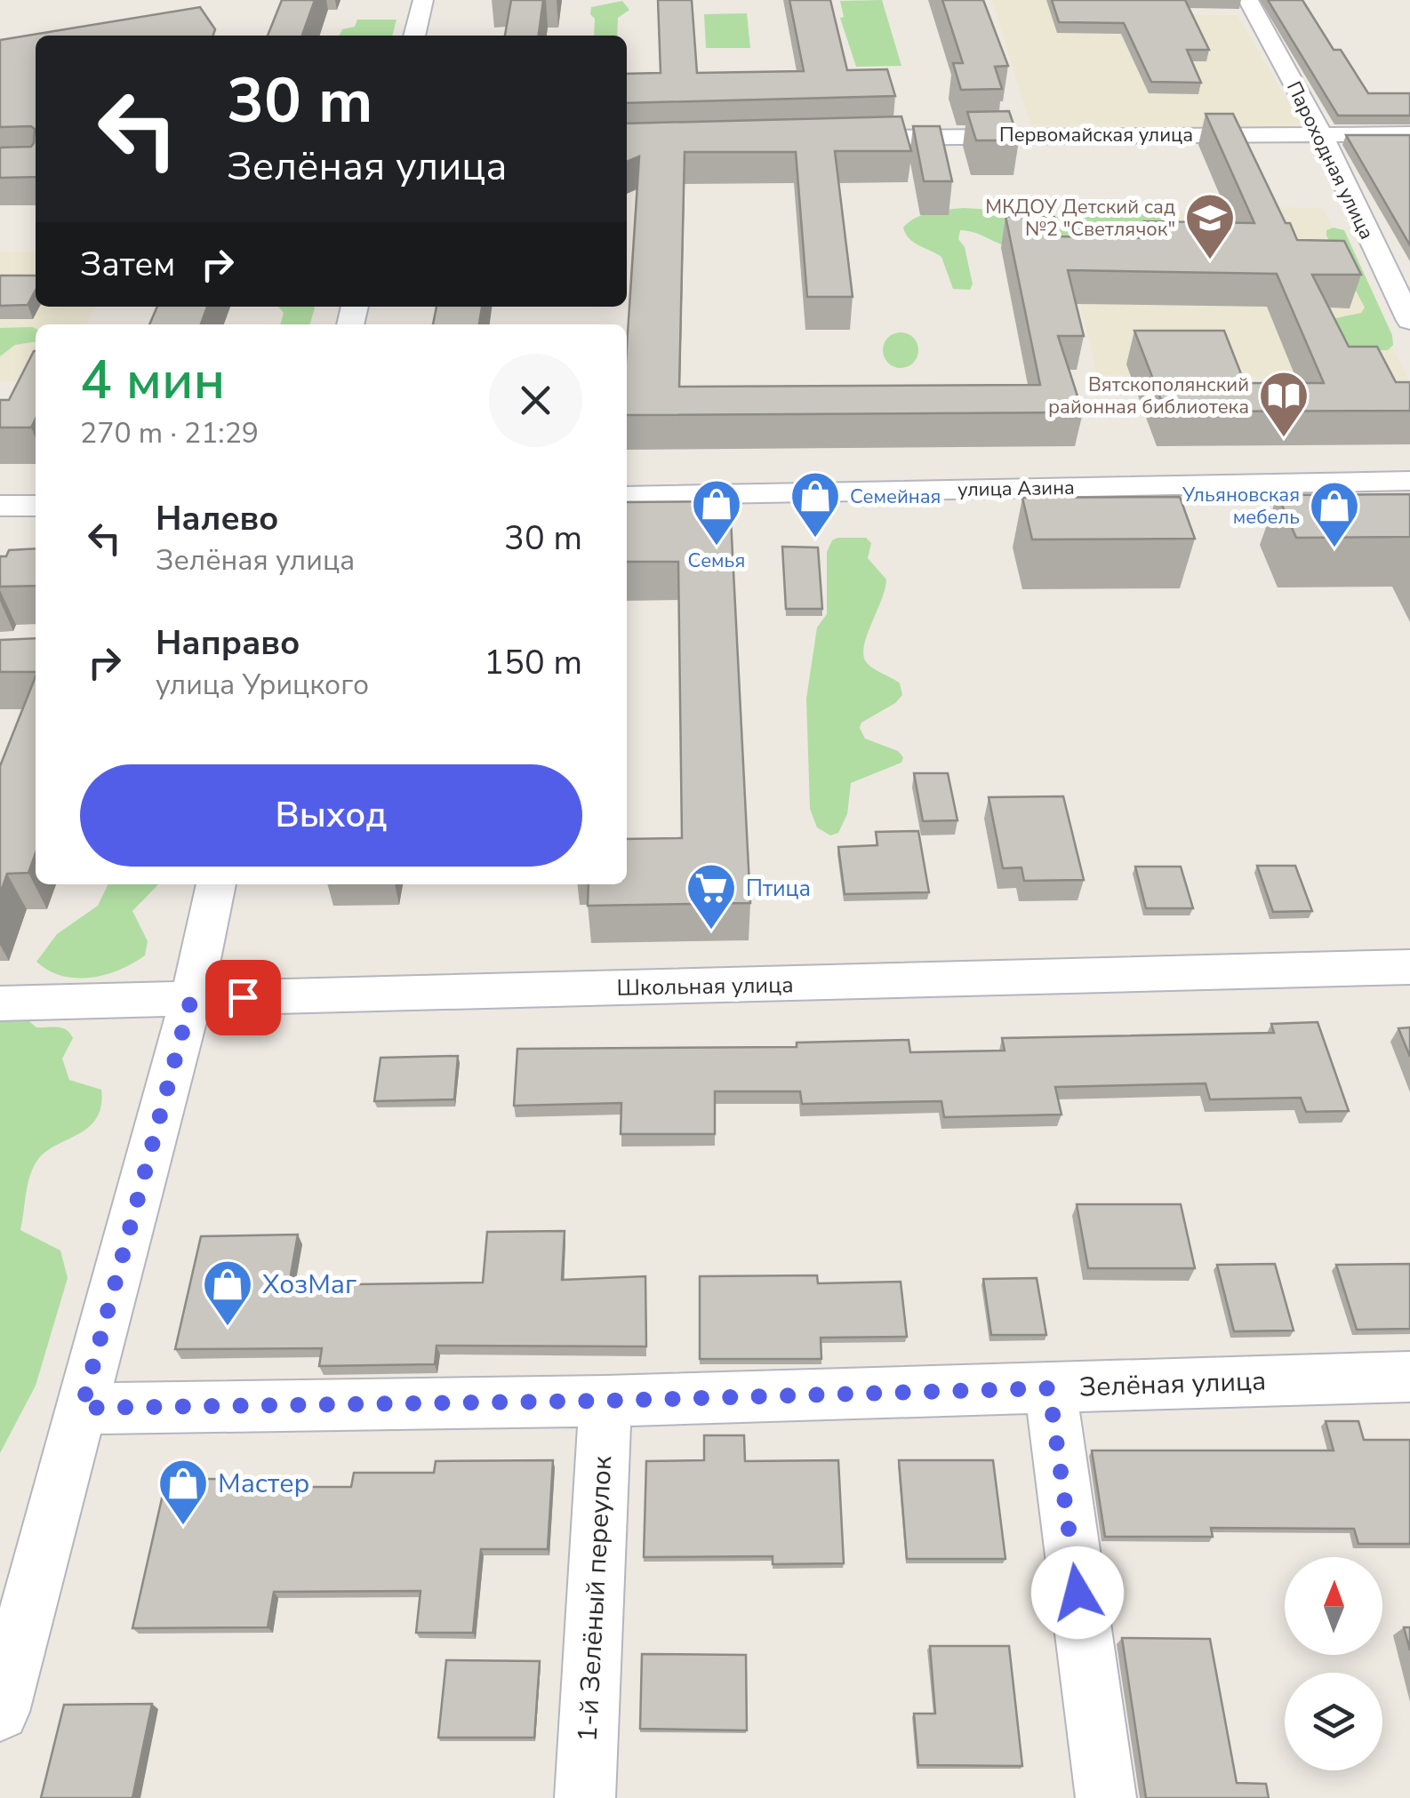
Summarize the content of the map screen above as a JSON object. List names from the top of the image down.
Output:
{
  "streets": {
    "street": [
      "Первомайская улица",
      "Пароходная улица",
      "улица Азина",
      "Школьная улица",
      "Зелёная улица",
      "1-й Зелёный переулок"
    ]
  },
  "crossings": [
    ["Первомайская улица", "Пароходная улица"],
    ["Зелёная улица", "1-й Зелёный переулок"]
  ],
  "places": {
    "school or university": ["МКДОУ Детский сад №2 \"Светлячок\""],
    "library": ["Вятскополянский районная библиотека"],
    "shop": [
      "Семейная",
      "Семья",
      "Ульяновская мебель",
      "ХозМаг",
      "Мастер"
    ],
    "supermarket": ["Птица"]
  },
  "north": "top",
  "page": {
    "turn": ["30 m", "Зелёная улица"],
    "then": "Затем",
    "heading": ["4 мин", "270 m · 21:29"],
    "list": [
      {
        "name": "Налево",
        "note": "Зелёная улица",
        "value": "30 m"
      },
      {
        "name": "Направо",
        "note": "улица Урицкого",
        "value": "150 m"
      }
    ],
    "buttons": "Выход"
  }
}
